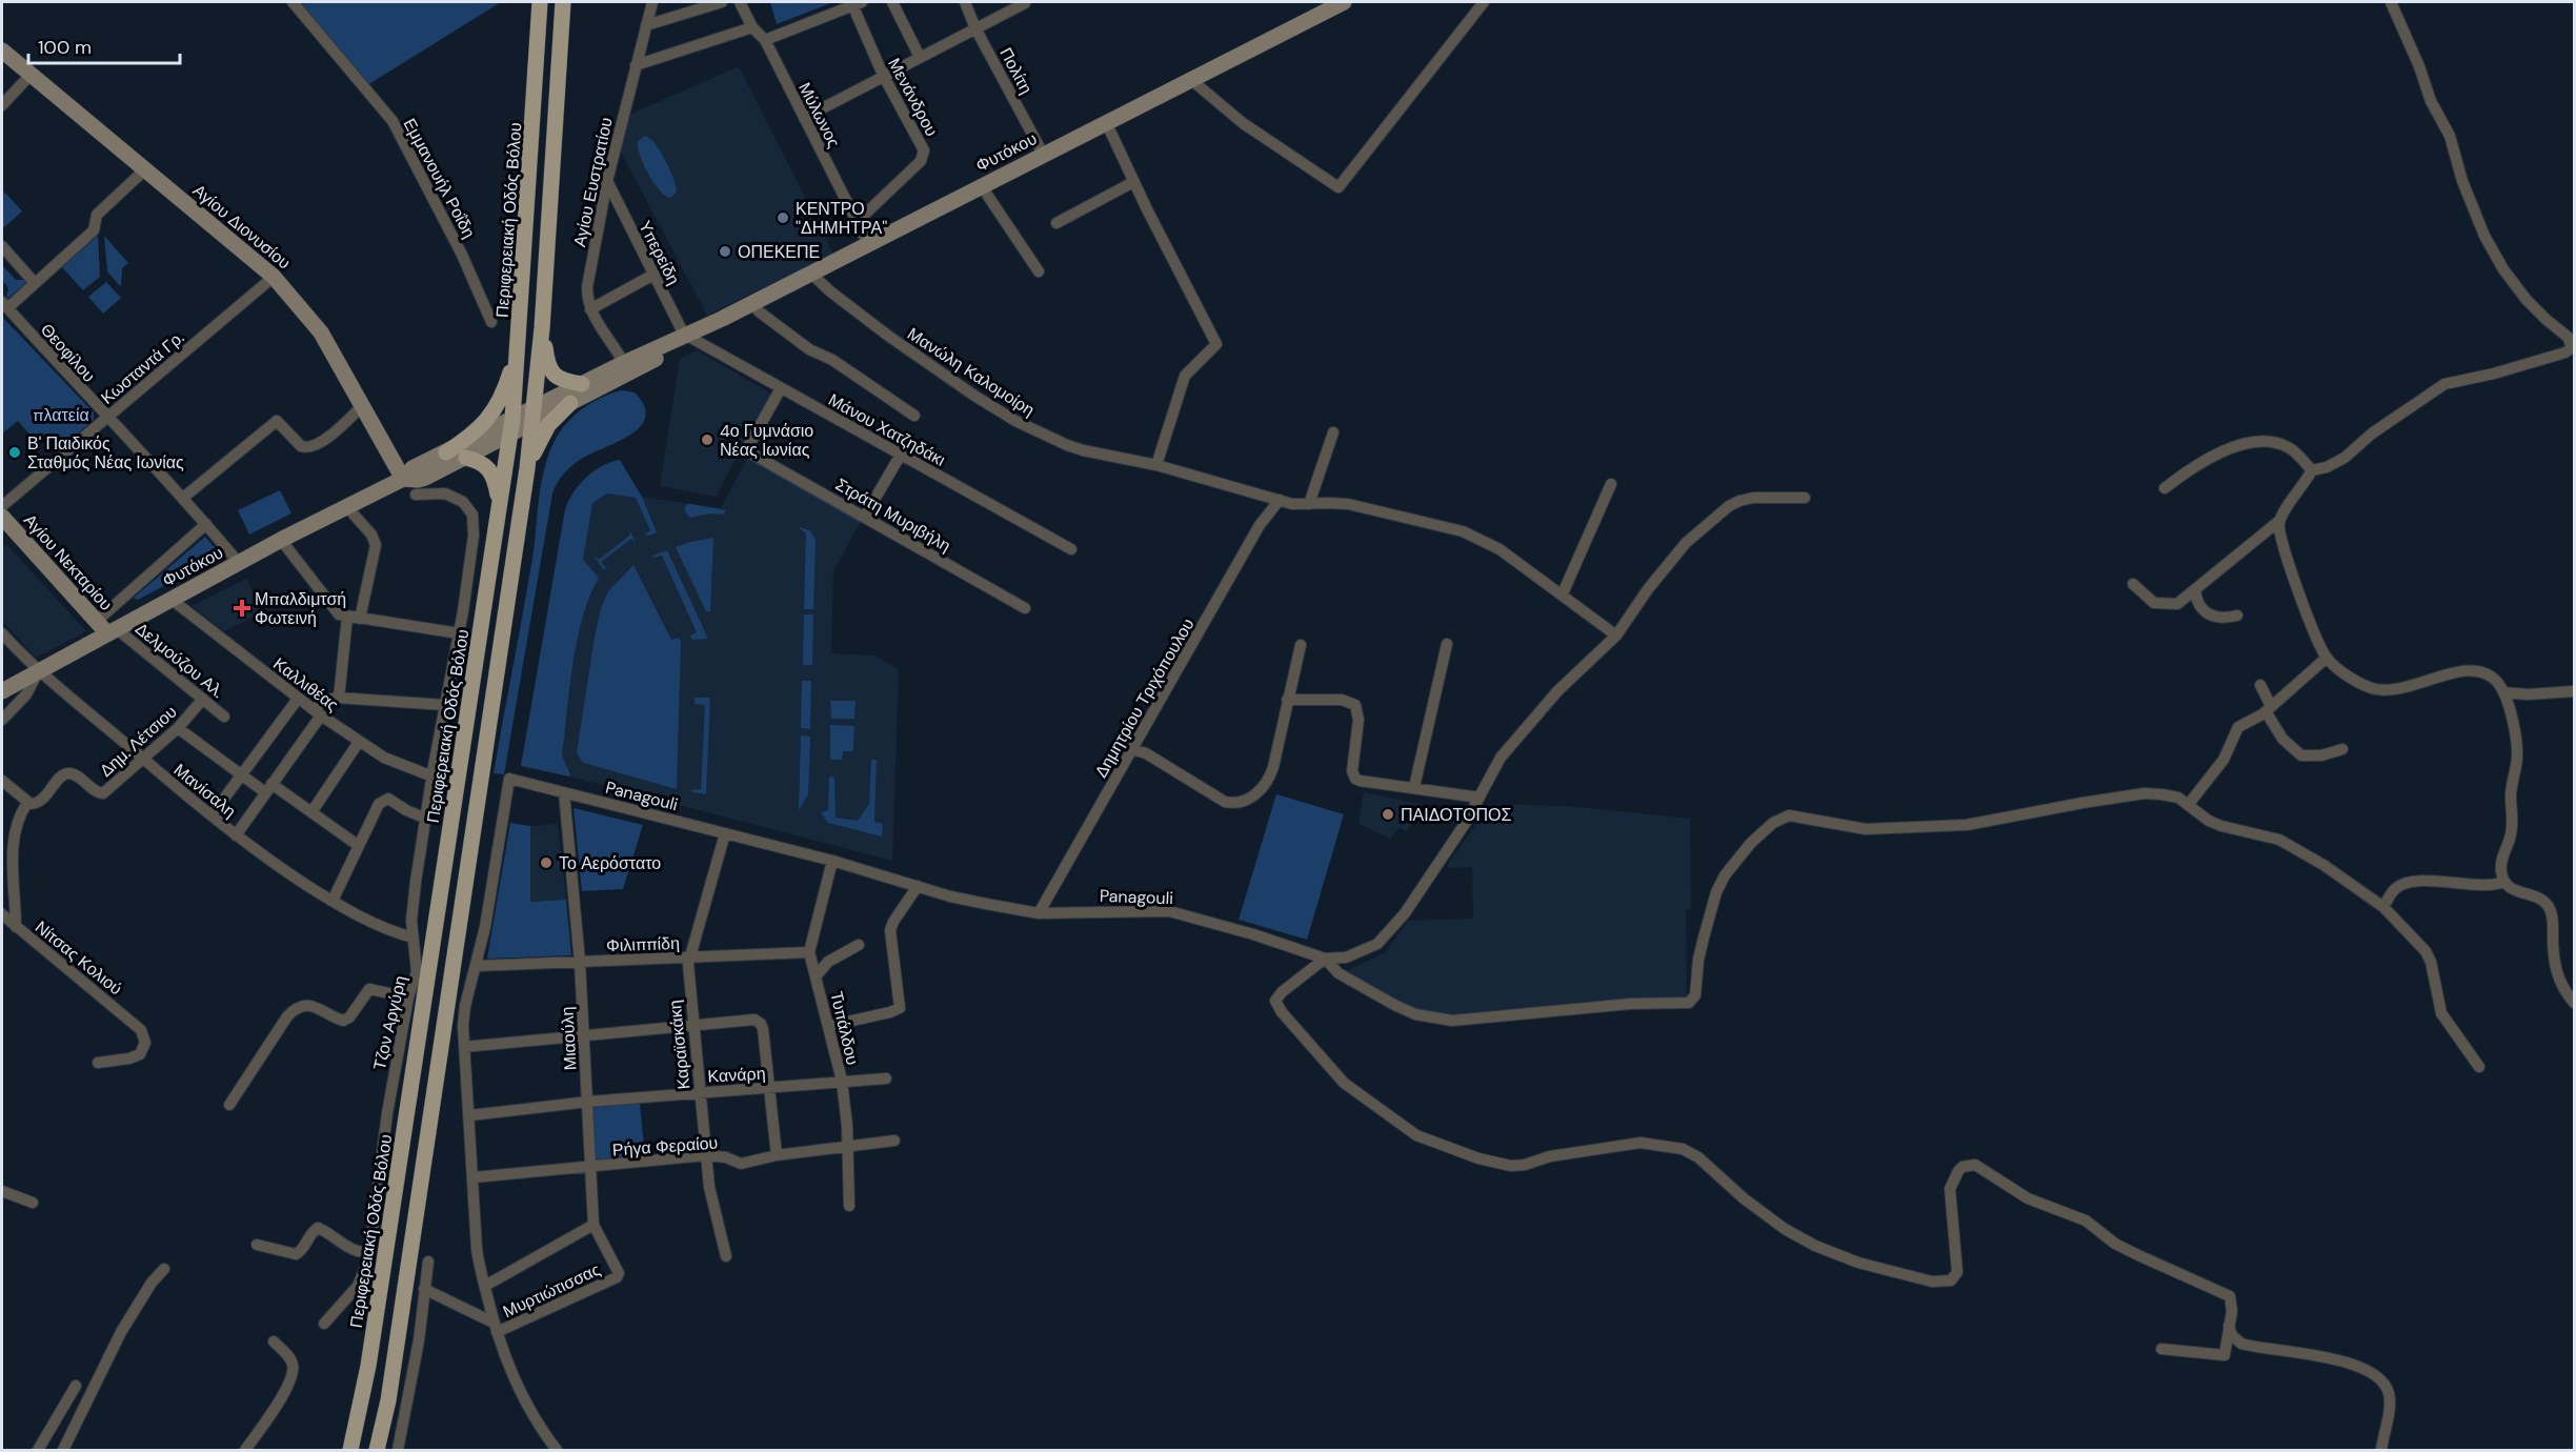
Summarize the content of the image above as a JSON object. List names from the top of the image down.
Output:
{
  "streets": {
    "main road": ["Περιφερειακή Οδός Βόλου"],
    "street": [
      "Πολίτη",
      "Μενάνδρου",
      "Μύλωνος",
      "Φυτόκου",
      "Εμμανουήλ Ροΐδη",
      "Αγίου Ευστρατίου",
      "Αγίου Διονυσίου",
      "Υπερείδη",
      "Θεοφίλου",
      "Κωσταντά Γρ.",
      "Μανώλη Καλομοίρη",
      "Μάνου Χατζηδάκι",
      "Στράτη Μυριβήλη",
      "Αγίου Νεκταρίου",
      "Δελμούζου Αλ.",
      "Καλλιθέας",
      "Δημητρίου Τριχόπουλου",
      "Δημ. Λέτσιου",
      "Μανίσαλη",
      "Panagouli",
      "Φιλιππίδη",
      "Νίτσας Κολιού",
      "Τζον Αργύρη",
      "Τυπάλδου",
      "Μιαούλη",
      "Καραϊσκάκη",
      "Κανάρη",
      "Ρήγα Φεραίου",
      "Μυρτιώτισσας"
    ]
  },
  "crossings": [
    ["Πολίτη", "Φυτόκου"],
    ["Μενάνδρου", "Μύλωνος"],
    ["Μύλωνος", "Φυτόκου"],
    ["Φυτόκου", "Αγίου Ευστρατίου"],
    ["Φυτόκου", "Περιφερειακή Οδός Βόλου"],
    ["Φυτόκου", "Αγίου Διονυσίου"],
    ["Φυτόκου", "Υπερείδη"],
    ["Φυτόκου", "Θεοφίλου"],
    ["Φυτόκου", "Μανώλη Καλομοίρη"],
    ["Φυτόκου", "Μάνου Χατζηδάκι"],
    ["Φυτόκου", "Αγίου Νεκταρίου"],
    ["Φυτόκου", "Δελμούζου Αλ."],
    ["Φυτόκου", "Καλλιθέας"],
    ["Φυτόκου", "Μανίσαλη"],
    ["Αγίου Ευστρατίου", "Υπερείδη"],
    ["Αγίου Διονυσίου", "Κωσταντά Γρ."],
    ["Υπερείδη", "Μάνου Χατζηδάκι"],
    ["Θεοφίλου", "Κωσταντά Γρ."],
    ["Μανώλη Καλομοίρη", "Δημητρίου Τριχόπουλου"],
    ["Μανώλη Καλομοίρη", "Panagouli"],
    ["Μάνου Χατζηδάκι", "Στράτη Μυριβήλη"],
    ["Αγίου Νεκταρίου", "Δελμούζου Αλ."],
    ["Δελμούζου Αλ.", "Δημ. Λέτσιου"],
    ["Καλλιθέας", "Τζον Αργύρη"],
    ["Δημητρίου Τριχόπουλου", "Panagouli"],
    ["Δημ. Λέτσιου", "Μανίσαλη"],
    ["Μανίσαλη", "Τζον Αργύρη"],
    ["Panagouli", "Φιλιππίδη"],
    ["Panagouli", "Μιαούλη"],
    ["Panagouli", "Καραϊσκάκη"],
    ["Φιλιππίδη", "Τυπάλδου"],
    ["Φιλιππίδη", "Μιαούλη"],
    ["Φιλιππίδη", "Καραϊσκάκη"],
    ["Τυπάλδου", "Κανάρη"],
    ["Τυπάλδου", "Ρήγα Φεραίου"],
    ["Μιαούλη", "Κανάρη"],
    ["Μιαούλη", "Ρήγα Φεραίου"],
    ["Μιαούλη", "Μυρτιώτισσας"],
    ["Καραϊσκάκη", "Κανάρη"],
    ["Καραϊσκάκη", "Ρήγα Φεραίου"]
  ],
  "parks": ["πλατεία"],
  "places": {
    "other": [
      "ΚΕΝΤΡΟ ''ΔΗΜΗΤΡΑ''",
      "ΟΠΕΚΕΠΕ",
      "4ο Γυμνάσιο Νέας Ιωνίας",
      "Β' Παιδικός Σταθμός Νέας Ιωνίας",
      "ΠΑΙΔΟΤΟΠΟΣ",
      "Το Αερόστατο"
    ],
    "health": ["Μπαλδιμτσή Φωτεινή"]
  },
  "scale_bar": "100 m"
}
